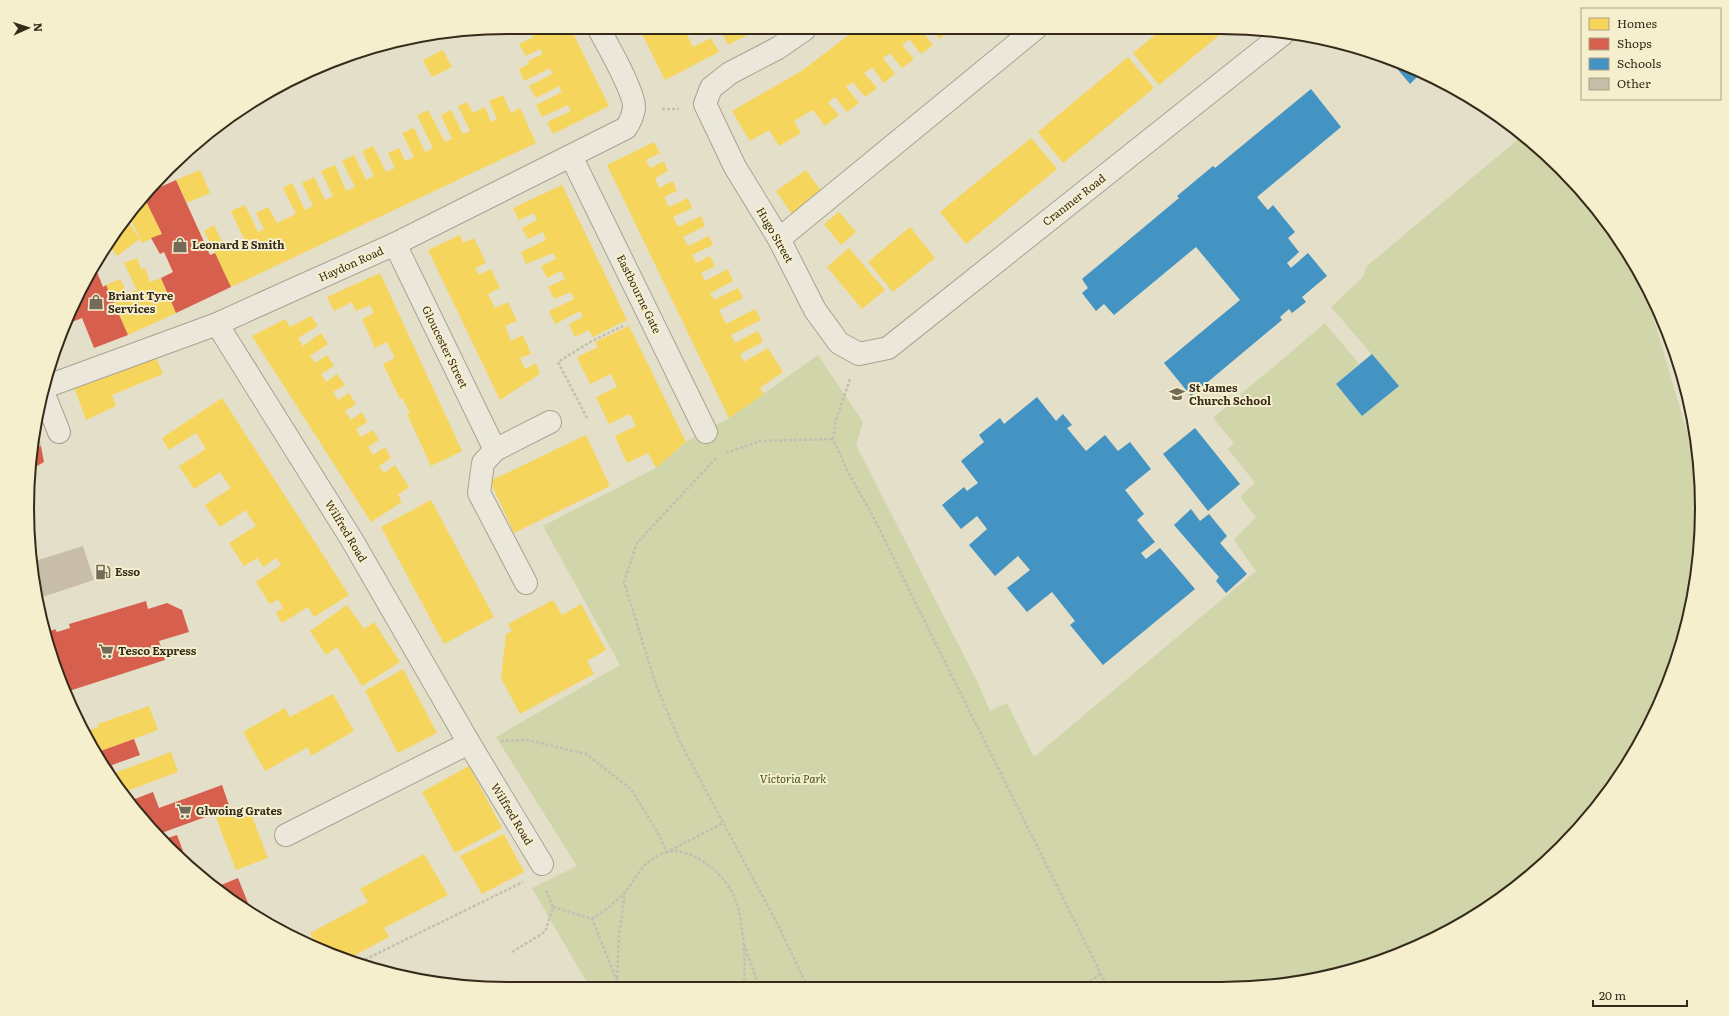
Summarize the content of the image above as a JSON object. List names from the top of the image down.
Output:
{
  "streets": {
    "street": [
      "Cranmer Road",
      "Hugo Street",
      "Haydon Road",
      "Eastbourne Gate",
      "Gloucester Street",
      "Wilfred Road"
    ]
  },
  "crossings": [
    ["Cranmer Road", "Hugo Street"],
    ["Haydon Road", "Eastbourne Gate"],
    ["Haydon Road", "Gloucester Street"],
    ["Haydon Road", "Wilfred Road"]
  ],
  "parks": ["Victoria Park"],
  "places": {
    "shop": ["Leonard E Smith", "Briant Tyre Services"],
    "school or university": ["St James Church School"],
    "fuel station": ["Esso"],
    "supermarket": ["Tesco Express", "Glwoing Grates"]
  },
  "legend": [
    "Homes",
    "Shops",
    "Schools",
    "Other"
  ],
  "scale_bar": "20 m",
  "north": "right"
}
